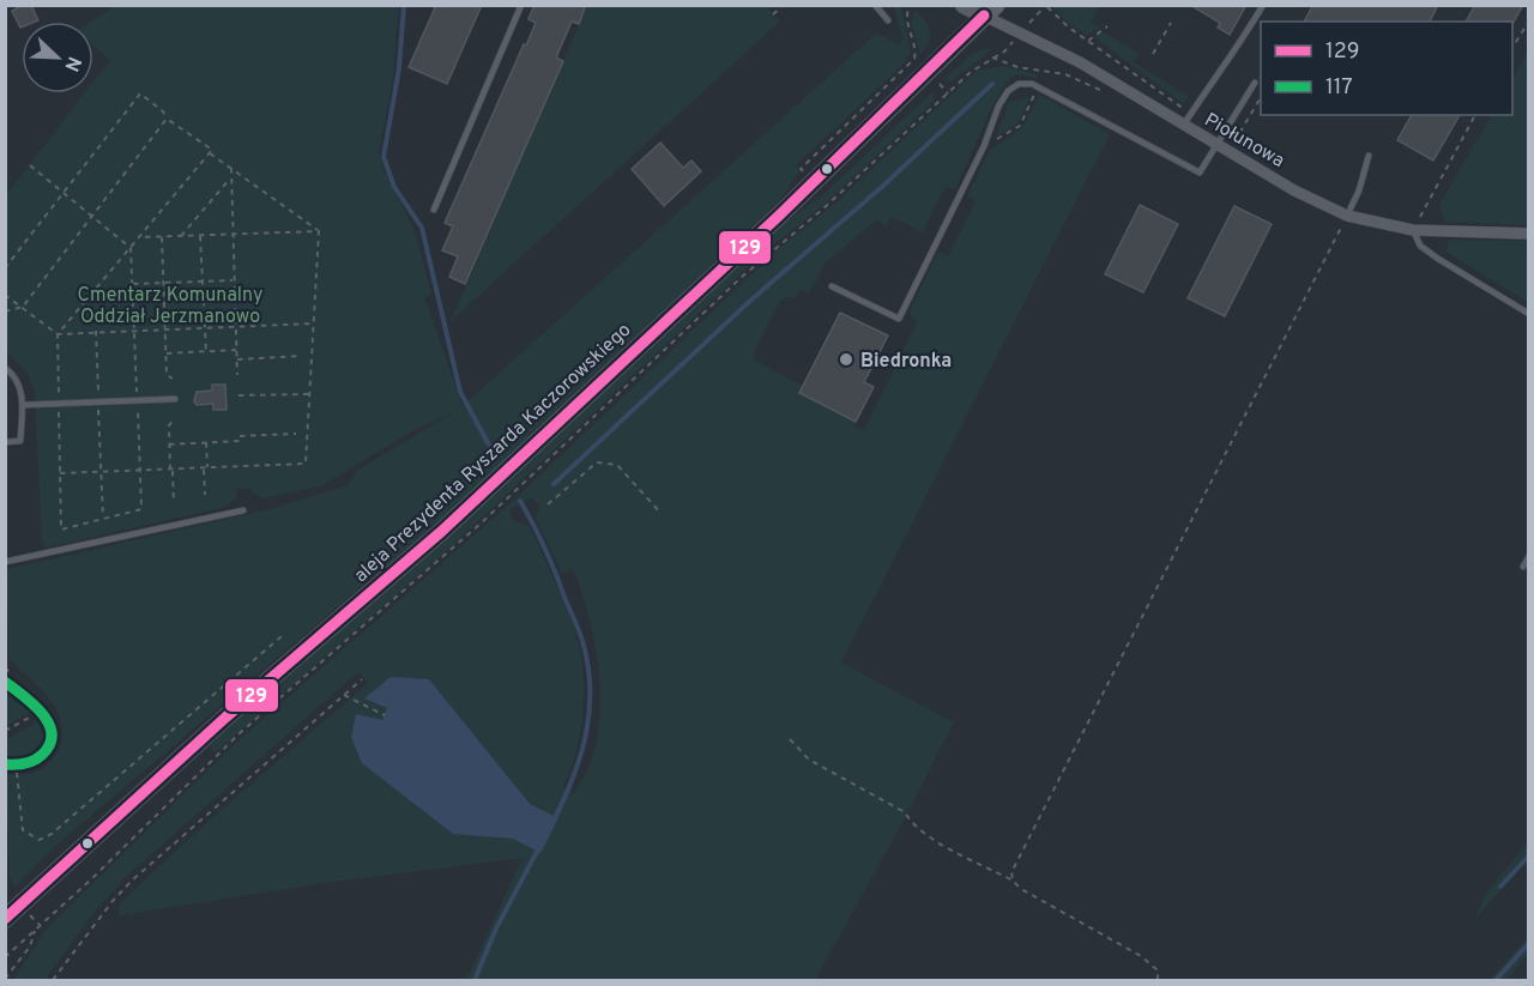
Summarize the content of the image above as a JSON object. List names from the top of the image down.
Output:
{
  "streets": {
    "main road": ["aleja Prezydenta Ryszarda Kaczorowskiego"],
    "street": ["Piołunowa"]
  },
  "crossings": [
    ["Piołunowa", "aleja Prezydenta Ryszarda Kaczorowskiego"]
  ],
  "parks": ["Cmentarz Komunalny Oddział Jerzmanowo"],
  "places": ["Biedronka"],
  "lines": ["transit line 129", "transit line 117"],
  "legend": ["129", "117"],
  "north": "bottom right"
}
